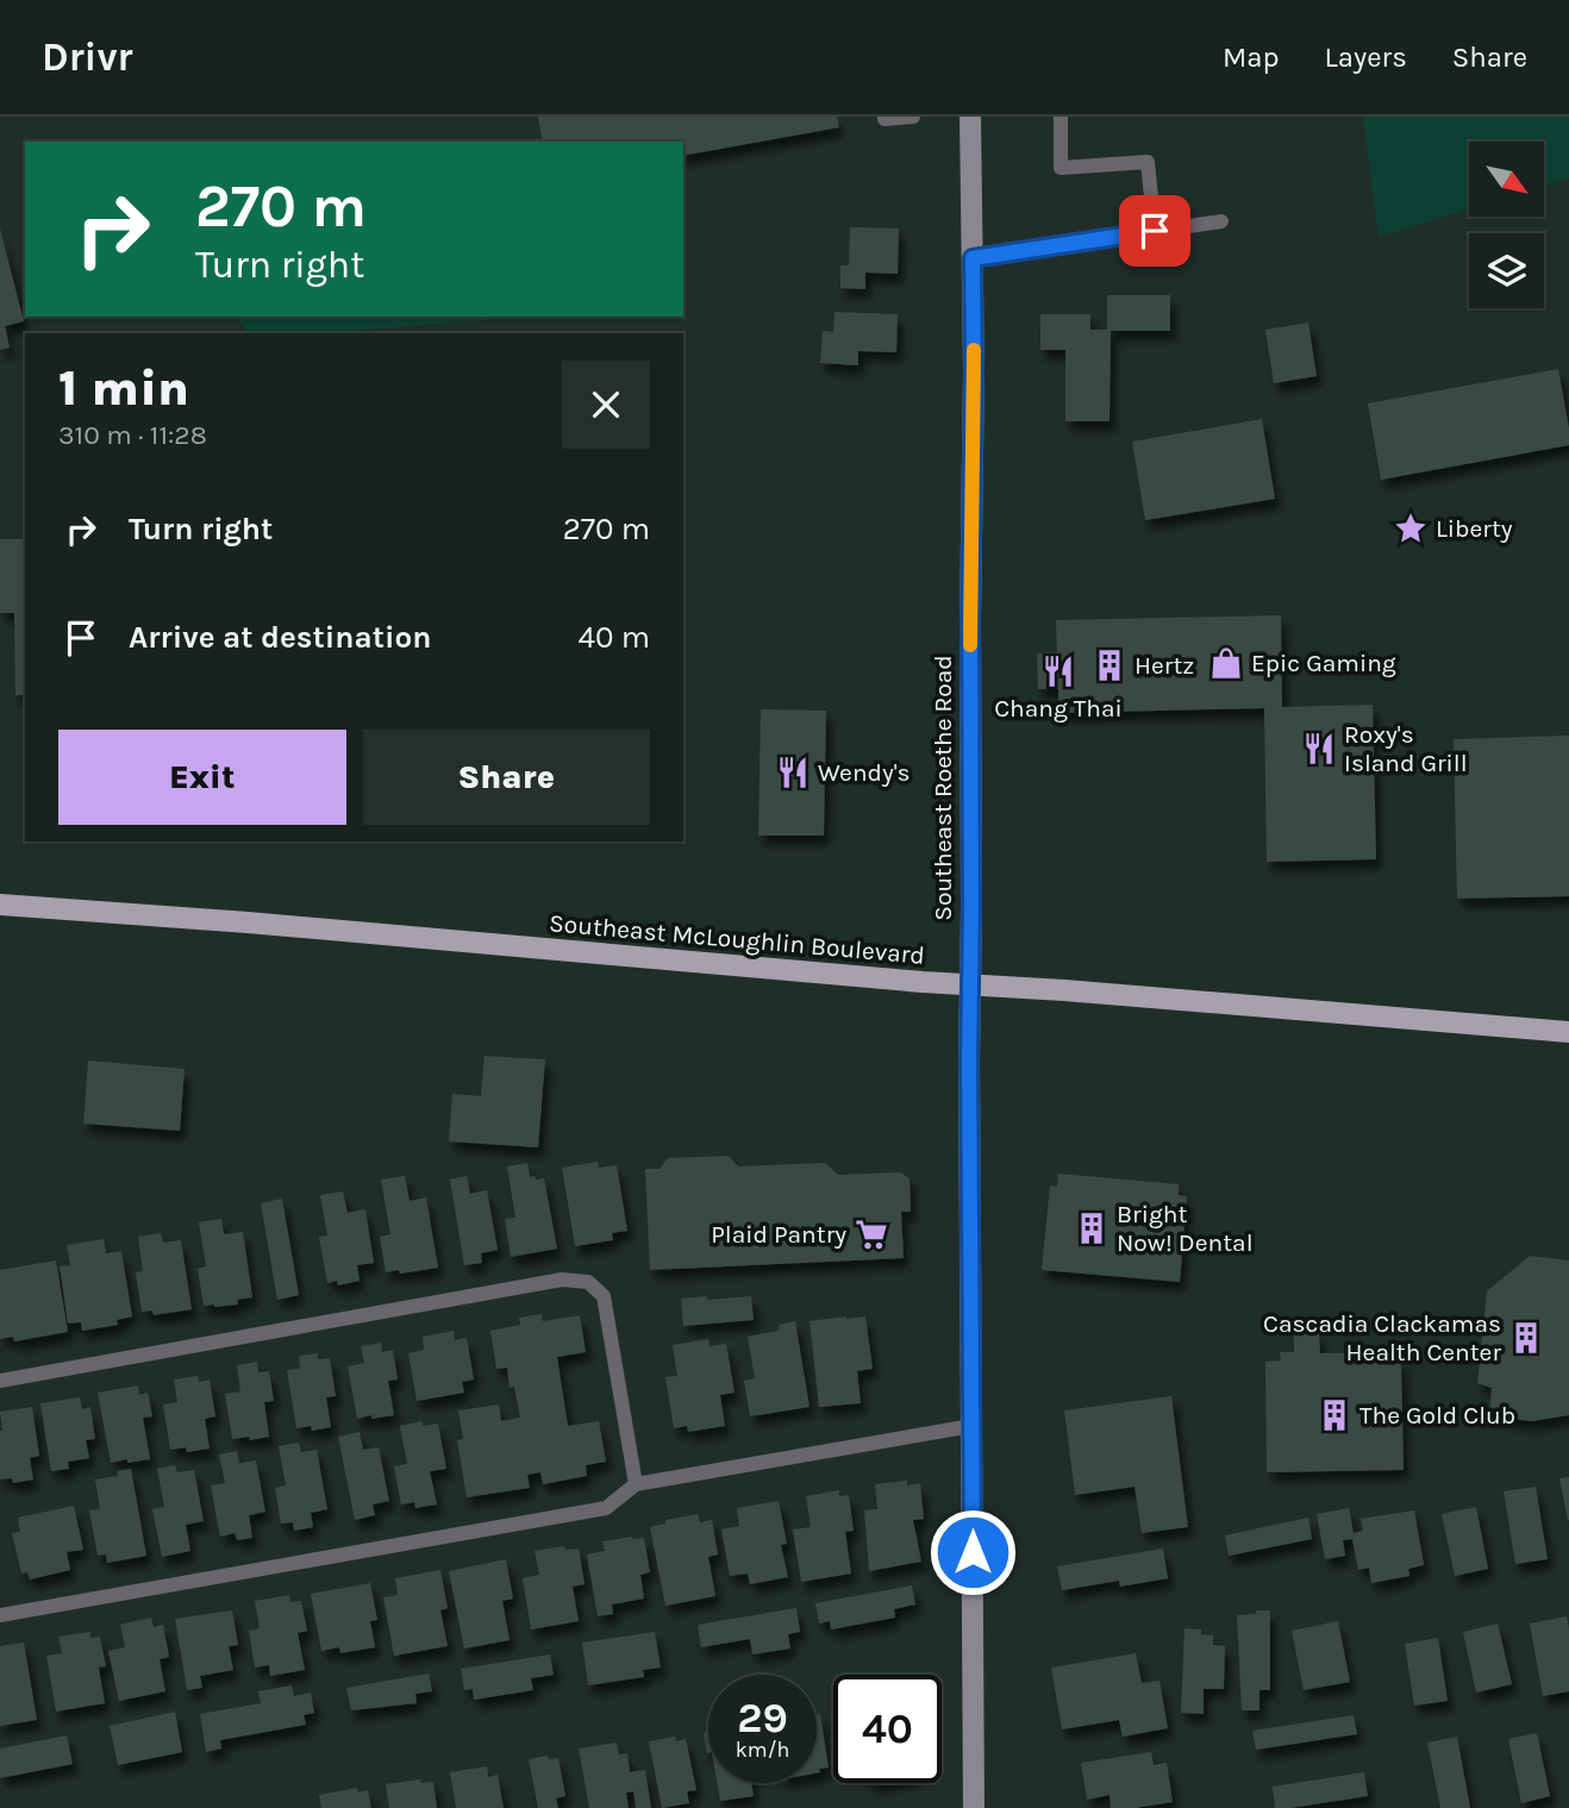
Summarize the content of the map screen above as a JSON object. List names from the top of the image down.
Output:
{
  "streets": {
    "main road": ["Southeast McLoughlin Boulevard"],
    "street": ["Southeast Roethe Road"]
  },
  "crossings": [
    ["Southeast Roethe Road", "Southeast McLoughlin Boulevard"]
  ],
  "places": {
    "place": ["Liberty"],
    "shop": ["Epic Gaming"],
    "building": [
      "Hertz",
      "Bright Now! Dental",
      "Cascadia Clackamas Health Center",
      "The Gold Club"
    ],
    "restaurant": ["Chang Thai", "Roxy's Island Grill", "Wendy's"],
    "supermarket": ["Plaid Pantry"]
  },
  "north": "bottom right",
  "page": {
    "header": "Drivr",
    "nav": ["Map", "Layers", "Share"],
    "turn": ["270 m", "Turn right"],
    "heading": ["1 min", "310 m · 11:28"],
    "list": [
      {
        "name": "Turn right",
        "value": "270 m"
      },
      {
        "name": "Arrive at destination",
        "value": "40 m"
      }
    ],
    "buttons": ["Exit", "Share"],
    "speed": "29 km/h",
    "limit": "40"
  }
}
